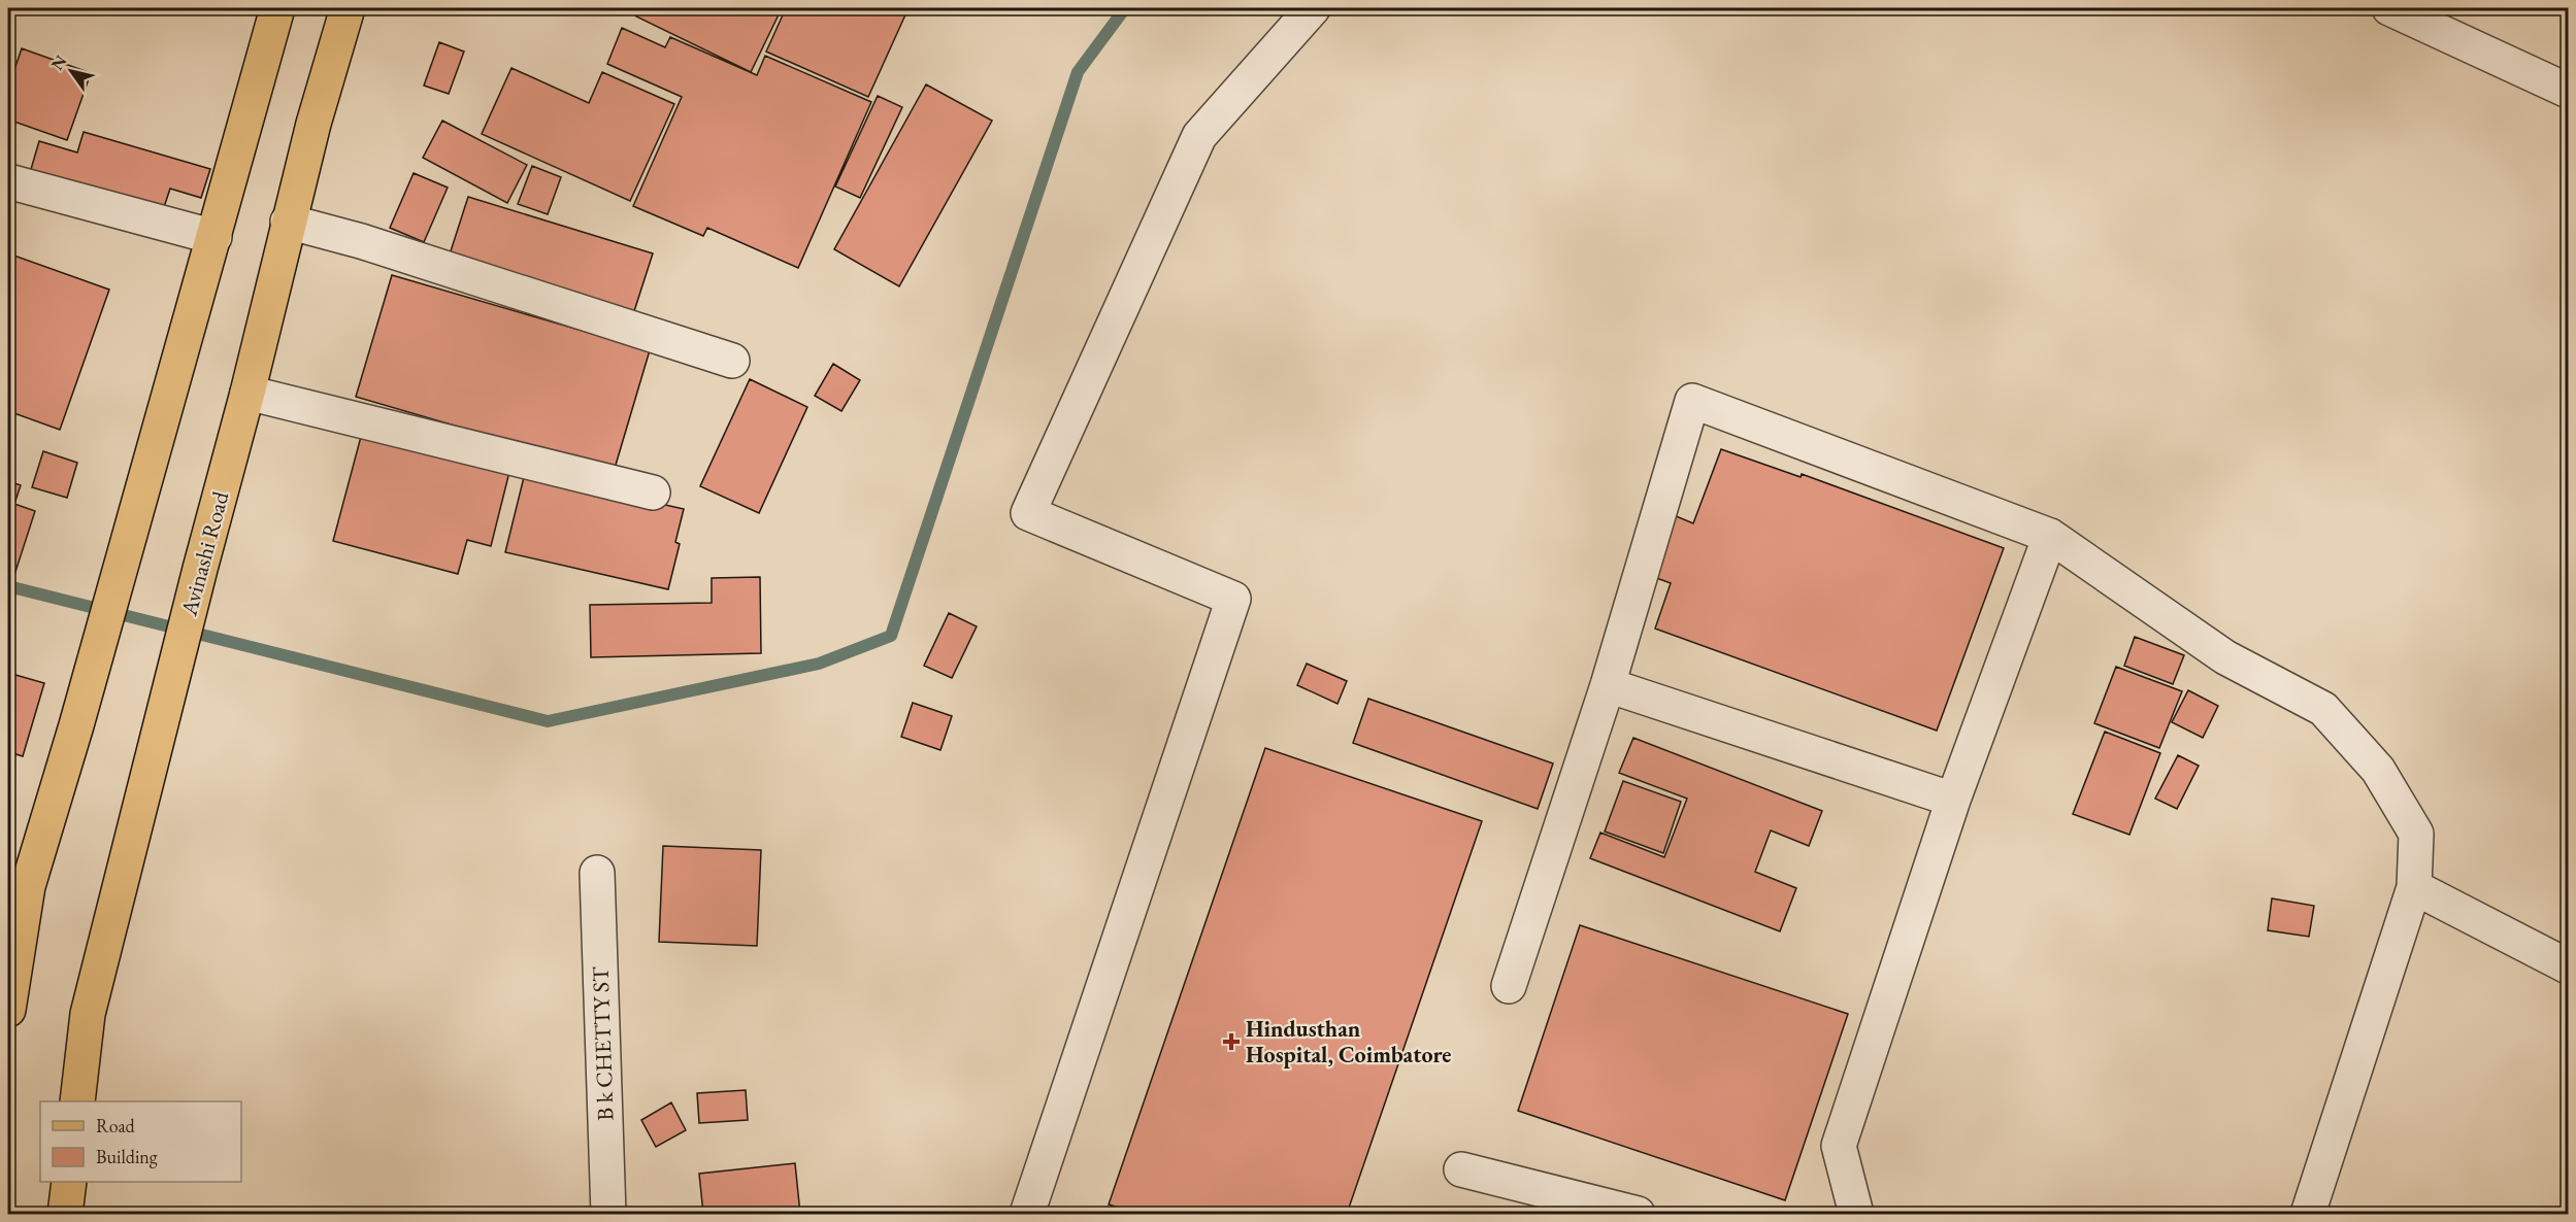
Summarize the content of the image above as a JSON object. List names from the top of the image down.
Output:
{
  "streets": {
    "main road": ["Avinashi Road"],
    "street": ["B k CHETTY ST"]
  },
  "places": {
    "health": ["Hindusthan Hospital, Coimbatore"]
  },
  "legend": ["Road", "Building"],
  "north": "top left"
}
